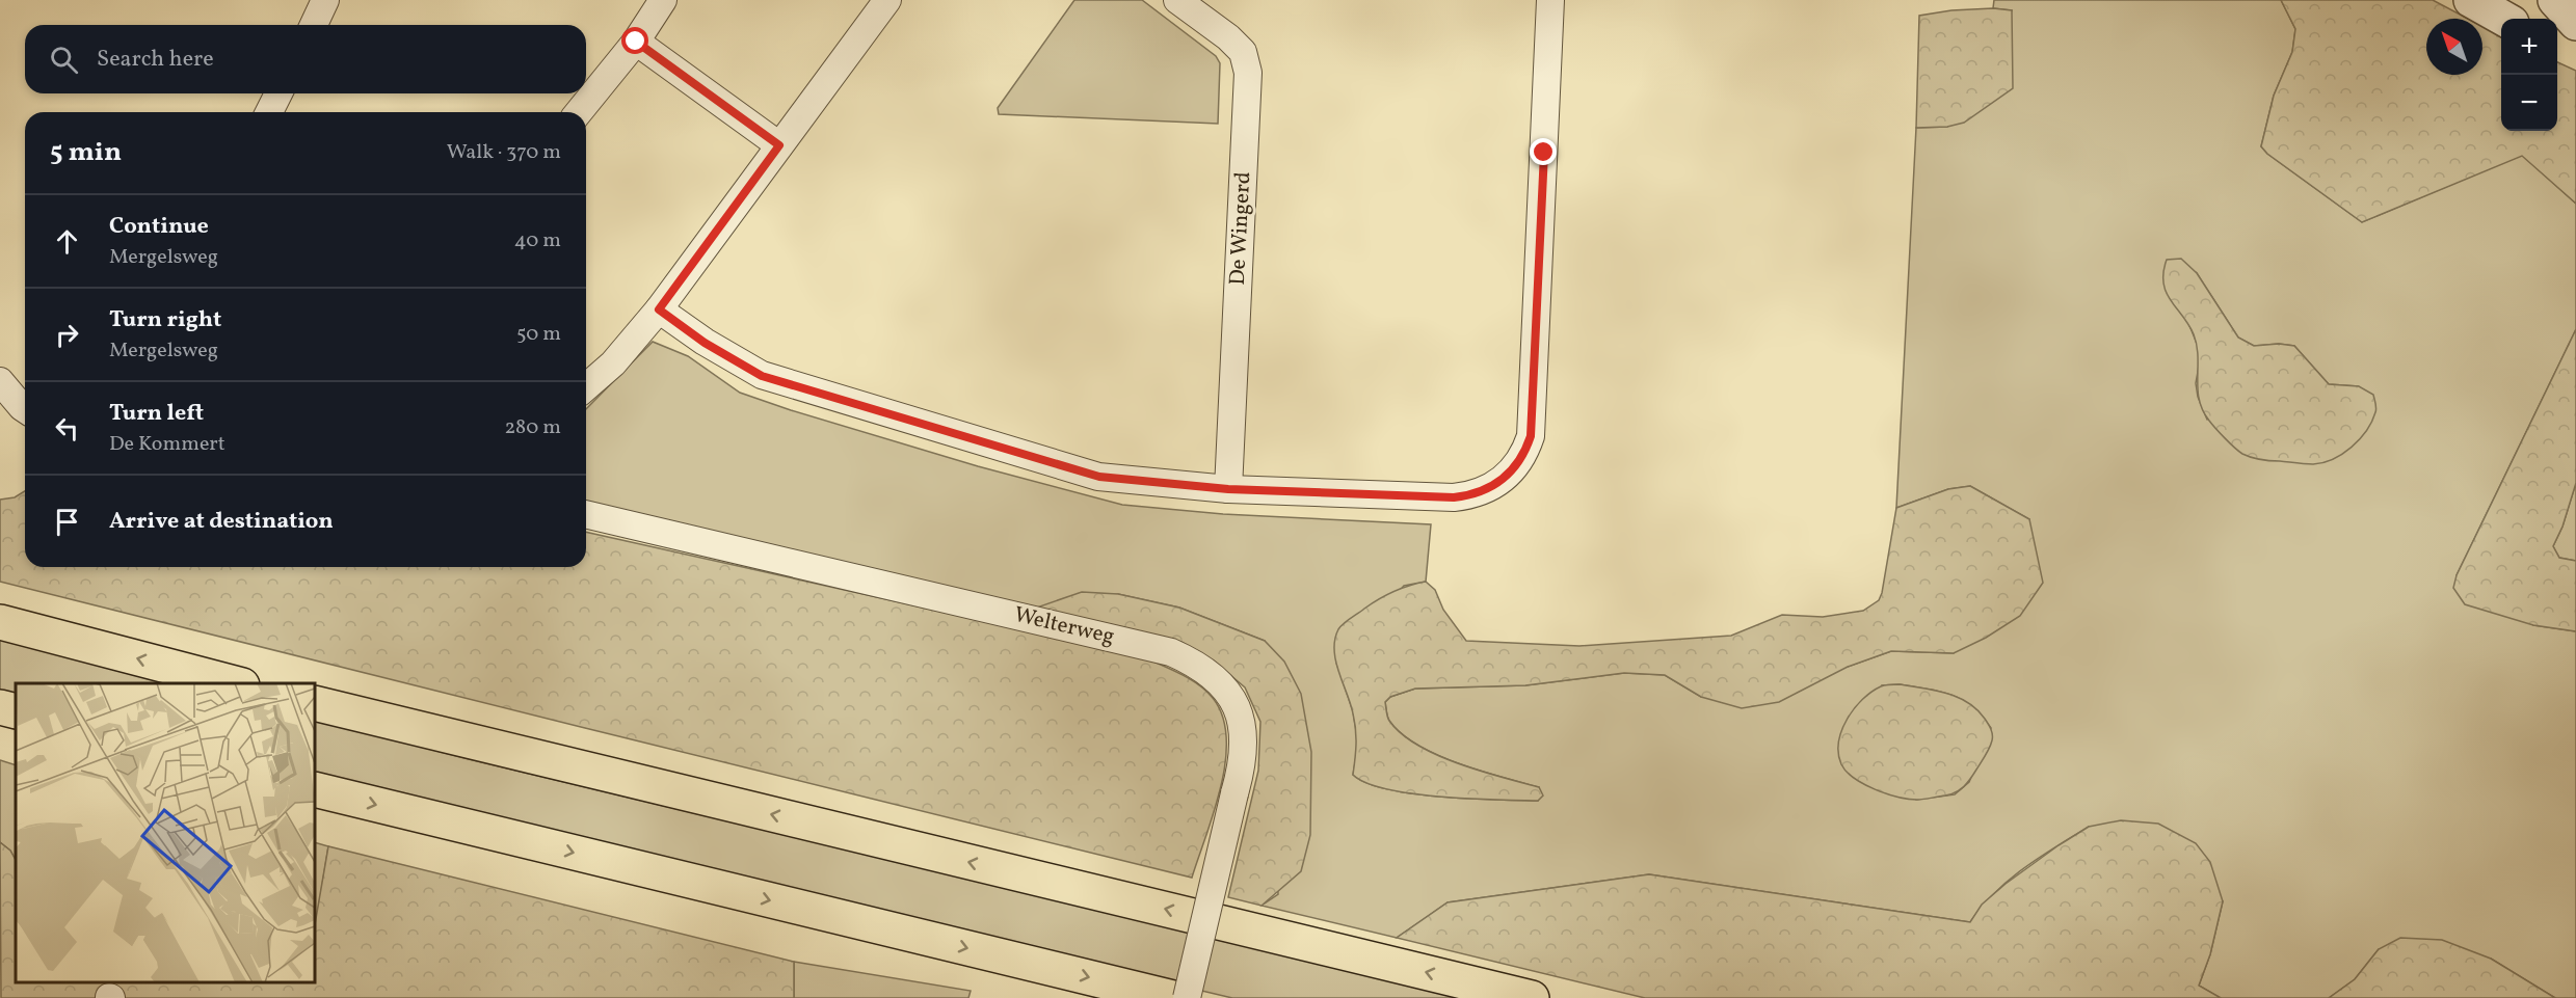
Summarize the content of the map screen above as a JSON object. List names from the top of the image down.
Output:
{
  "streets": {
    "street": ["De Wingerd", "Welterweg"]
  },
  "north": "top left",
  "page": {
    "map_buttons": ["+", "−"],
    "search": "Search here",
    "heading": ["5 min", "Walk · 370 m"],
    "list": [
      ["Continue", "Mergelsweg", "40 m"],
      ["Turn right", "Mergelsweg", "50 m"],
      ["Turn left", "De Kommert", "280 m"],
      "Arrive at destination"
    ]
  }
}
